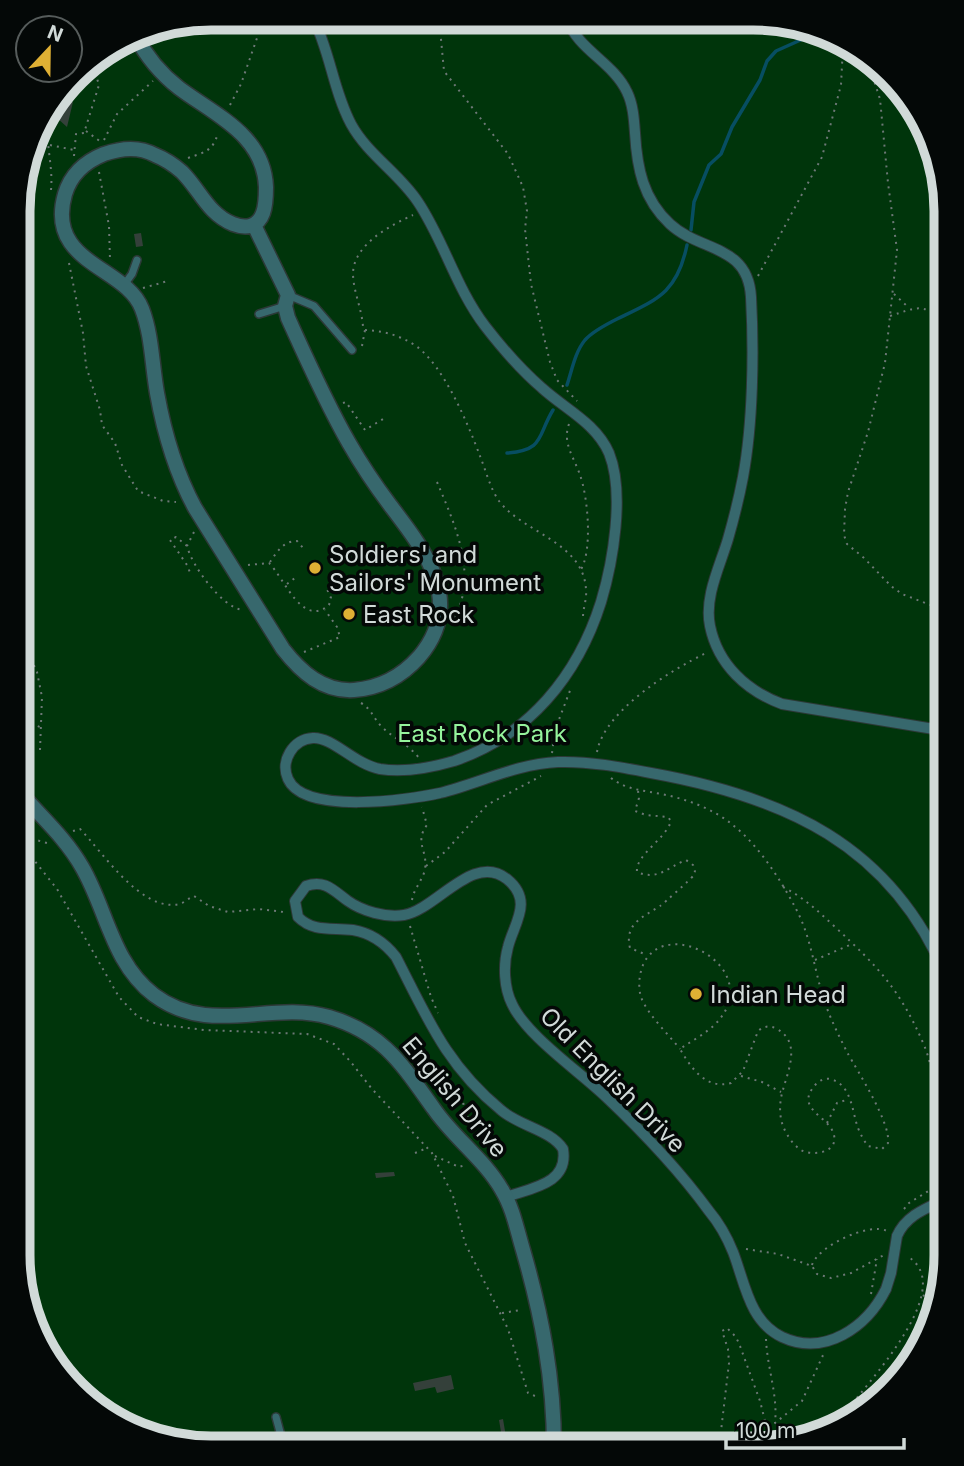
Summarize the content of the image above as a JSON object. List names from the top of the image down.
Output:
{
  "streets": {
    "street": ["Old English Drive", "English Drive"]
  },
  "parks": ["East Rock Park"],
  "places": ["Soldiers' and Sailors' Monument", "East Rock", "Indian Head"],
  "scale_bar": "100 m",
  "north": "top"
}
